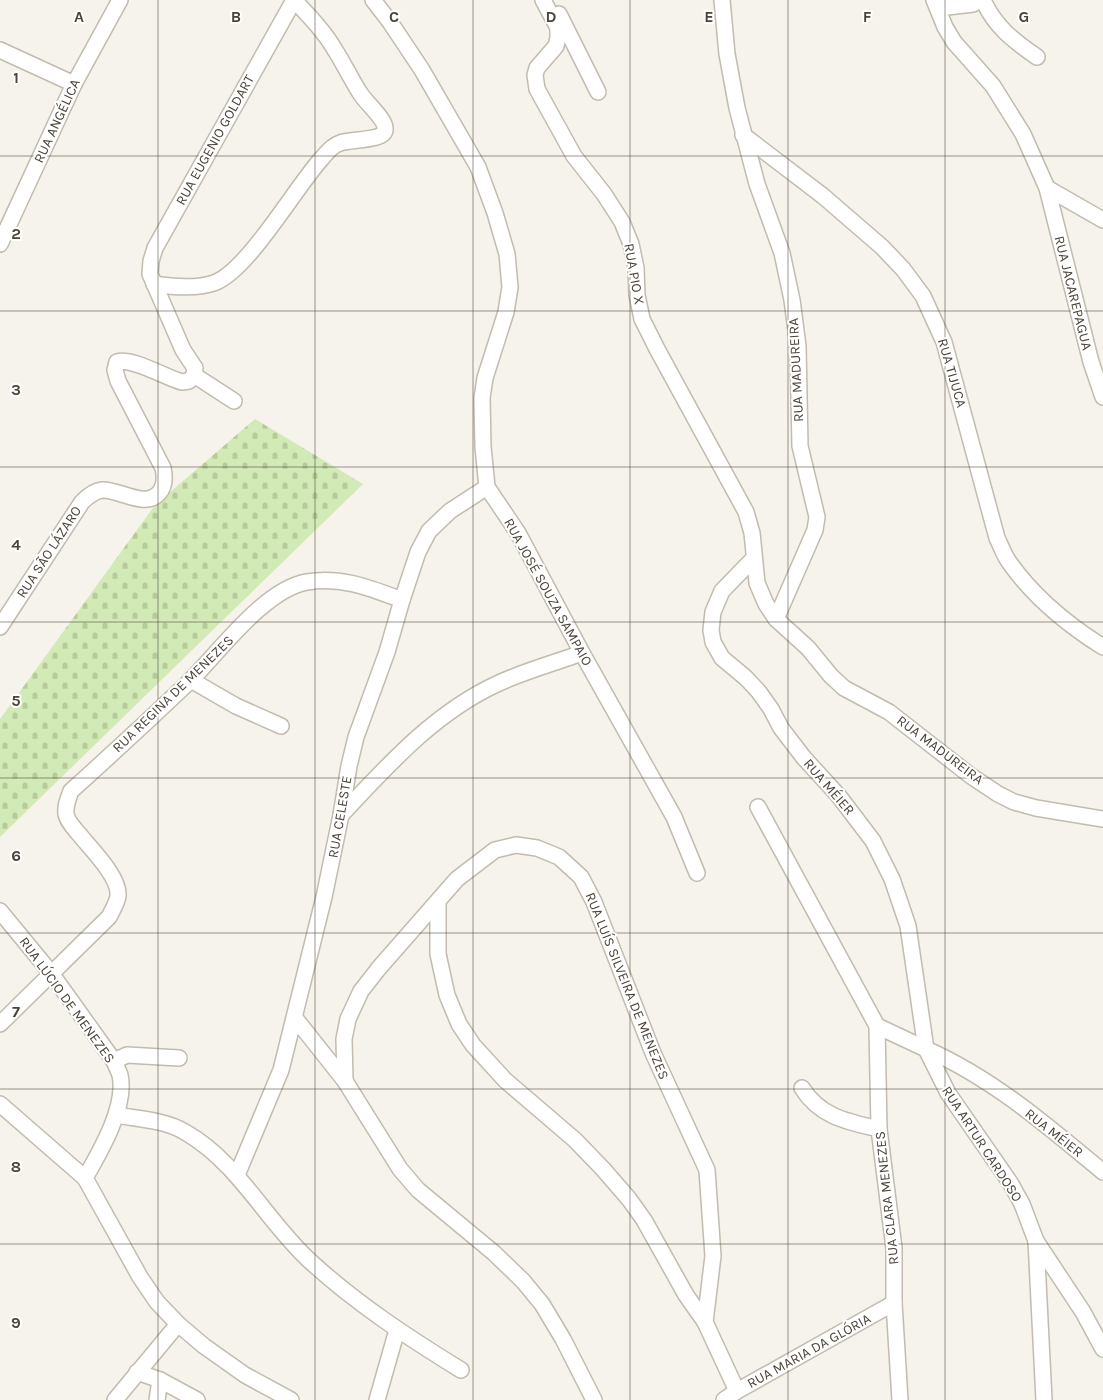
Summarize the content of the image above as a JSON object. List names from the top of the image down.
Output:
{
  "streets": {
    "street": [
      "RUA ANGÉLICA",
      "RUA EUGENIO GOLDART",
      "RUA PIO X",
      "RUA JACAREPAGUA",
      "RUA MADUREIRA",
      "RUA TIJUCA",
      "RUA SÃO LÁZARO",
      "RUA JOSÉ SOUZA SAMPAIO",
      "RUA REGINA DE MENEZES",
      "RUA MÉIER",
      "RUA CELESTE",
      "RUA LUÍS SILVEIRA DE MENEZES",
      "RUA LÚCIO DE MENEZES",
      "RUA ARTUR CARDOSO",
      "RUA CLARA MENEZES",
      "RUA MARIA DA GLÓRIA"
    ]
  },
  "crossings": [
    ["RUA EUGENIO GOLDART", "RUA SÃO LÁZARO"],
    ["RUA PIO X", "RUA MADUREIRA"],
    ["RUA PIO X", "RUA MÉIER"],
    ["RUA MADUREIRA", "RUA TIJUCA"],
    ["RUA MADUREIRA", "RUA MÉIER"],
    ["RUA JOSÉ SOUZA SAMPAIO", "RUA CELESTE"],
    ["RUA REGINA DE MENEZES", "RUA CELESTE"],
    ["RUA REGINA DE MENEZES", "RUA LÚCIO DE MENEZES"],
    ["RUA MÉIER", "RUA ARTUR CARDOSO"],
    ["RUA MÉIER", "RUA CLARA MENEZES"],
    ["RUA CLARA MENEZES", "RUA MARIA DA GLÓRIA"]
  ],
  "grid": {
    "columns": [
      "A",
      "B",
      "C",
      "D",
      "E",
      "F",
      "G"
    ],
    "rows": [
      "1",
      "2",
      "3",
      "4",
      "5",
      "6",
      "7",
      "8",
      "9"
    ]
  }
}
